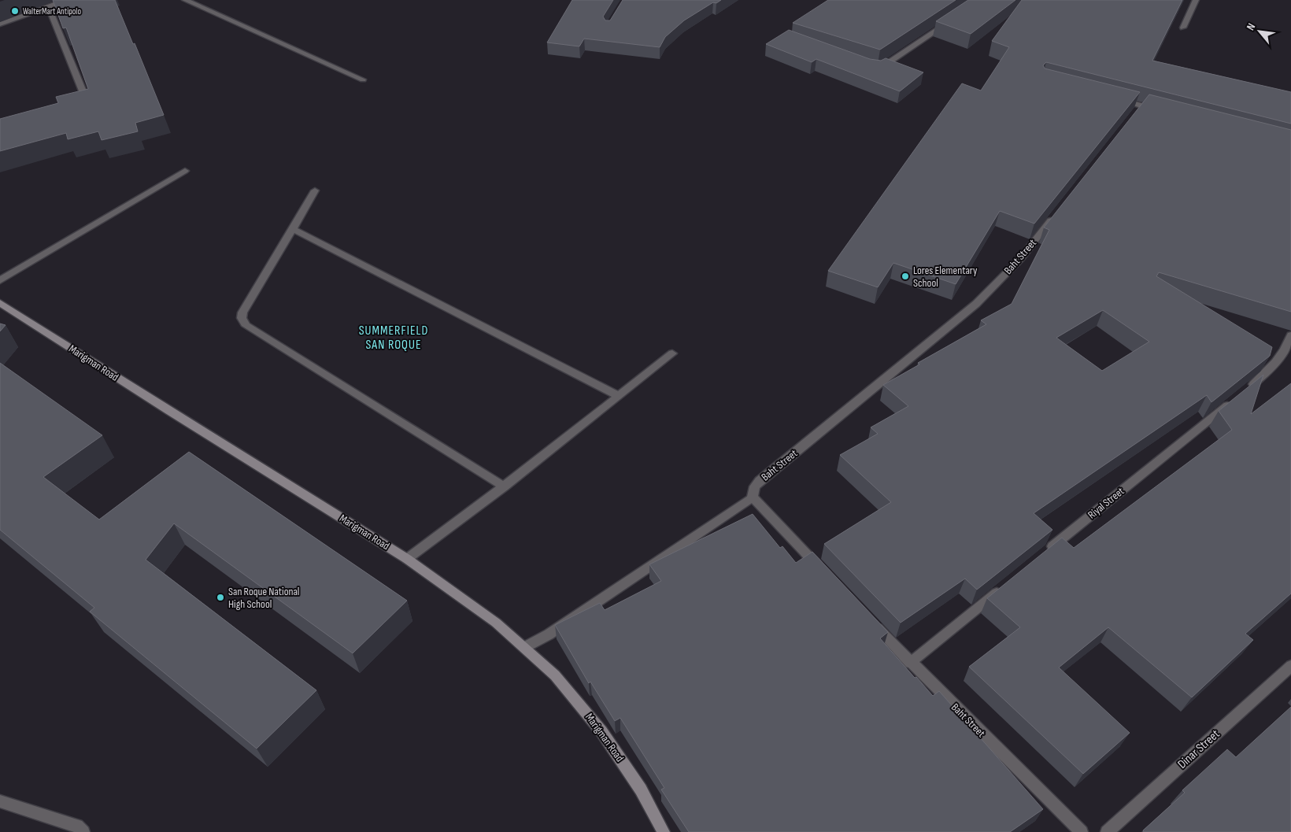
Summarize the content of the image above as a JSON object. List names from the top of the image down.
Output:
{
  "streets": {
    "main road": ["Marigman Road"],
    "street": ["Baht Street", "Riyal Street", "Dinar Street"]
  },
  "districts": ["SUMMERFIELD SAN ROQUE"],
  "places": ["WalterMart Antipolo", "Lores Elementary School", "San Roque National High School"],
  "north": "top left"
}
